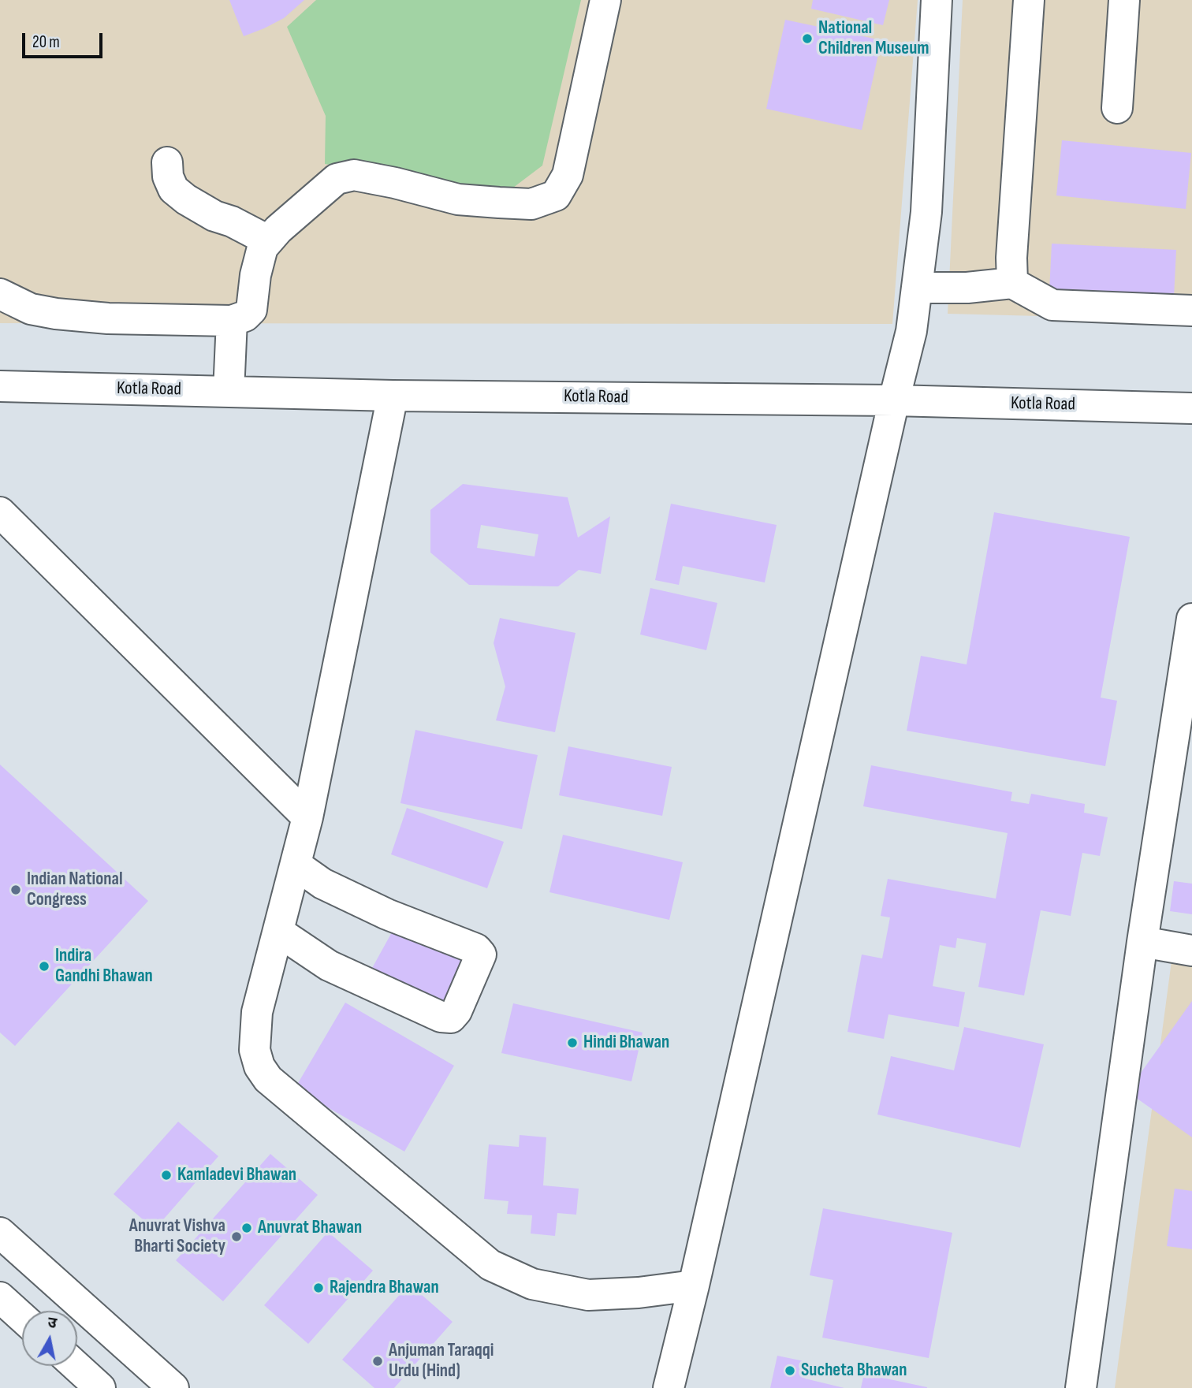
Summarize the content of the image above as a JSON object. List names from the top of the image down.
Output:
{
  "streets": {
    "street": ["Kotla Road"]
  },
  "places": [
    "National Children Museum",
    "Indian National Congress",
    "Indira Gandhi Bhawan",
    "Hindi Bhawan",
    "Kamladevi Bhawan",
    "Anuvrat Bhawan",
    "Anuvrat Vishva Bharti Society",
    "Rajendra Bhawan",
    "Anjuman Taraqqi Urdu (Hind)",
    "Sucheta Bhawan"
  ],
  "scale_bar": "20 m",
  "north": "top"
}
